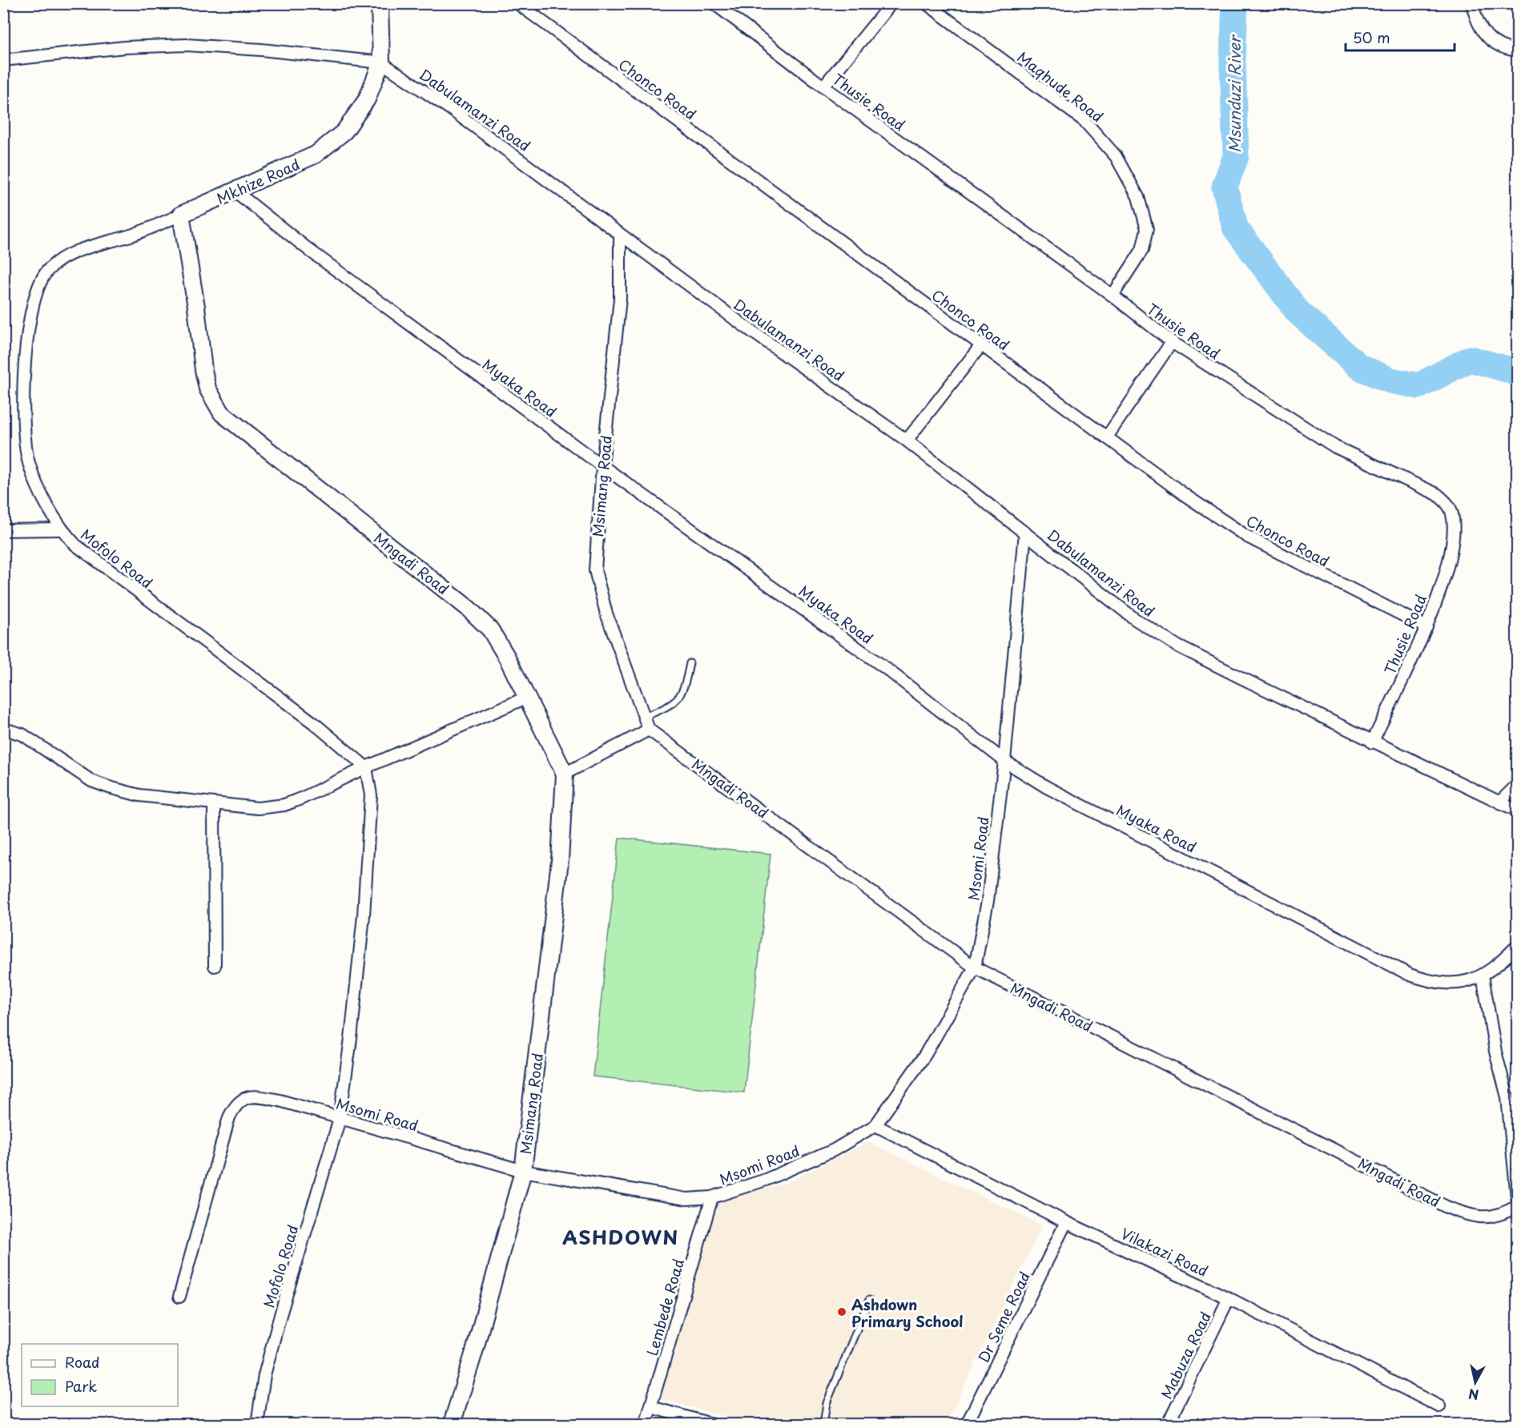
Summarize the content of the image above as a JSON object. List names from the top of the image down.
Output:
{
  "streets": {
    "street": [
      "Maqhude Road",
      "Chonco Road",
      "Thusie Road",
      "Dabulamanzi Road",
      "Mkhize Road",
      "Myaka Road",
      "Msimang Road",
      "Mofolo Road",
      "Mngadi Road",
      "Msomi Road",
      "Vilakazi Road",
      "Lembede Road",
      "Dr Seme Road",
      "Mabuza Road"
    ]
  },
  "crossings": [
    ["Maqhude Road", "Thusie Road"],
    ["Chonco Road", "Thusie Road"],
    ["Thusie Road", "Dabulamanzi Road"],
    ["Dabulamanzi Road", "Mkhize Road"],
    ["Dabulamanzi Road", "Msimang Road"],
    ["Dabulamanzi Road", "Msomi Road"],
    ["Mkhize Road", "Myaka Road"],
    ["Mkhize Road", "Mofolo Road"],
    ["Mkhize Road", "Mngadi Road"],
    ["Myaka Road", "Msimang Road"],
    ["Myaka Road", "Msomi Road"],
    ["Msimang Road", "Mngadi Road"],
    ["Msimang Road", "Msomi Road"],
    ["Mofolo Road", "Msomi Road"],
    ["Mngadi Road", "Msomi Road"],
    ["Msomi Road", "Vilakazi Road"],
    ["Msomi Road", "Lembede Road"],
    ["Vilakazi Road", "Dr Seme Road"],
    ["Vilakazi Road", "Mabuza Road"]
  ],
  "districts": ["ASHDOWN"],
  "water": ["Msunduzi River"],
  "places": ["Ashdown Primary School"],
  "legend": ["Road", "Park"],
  "scale_bar": "50 m",
  "north": "bottom"
}
